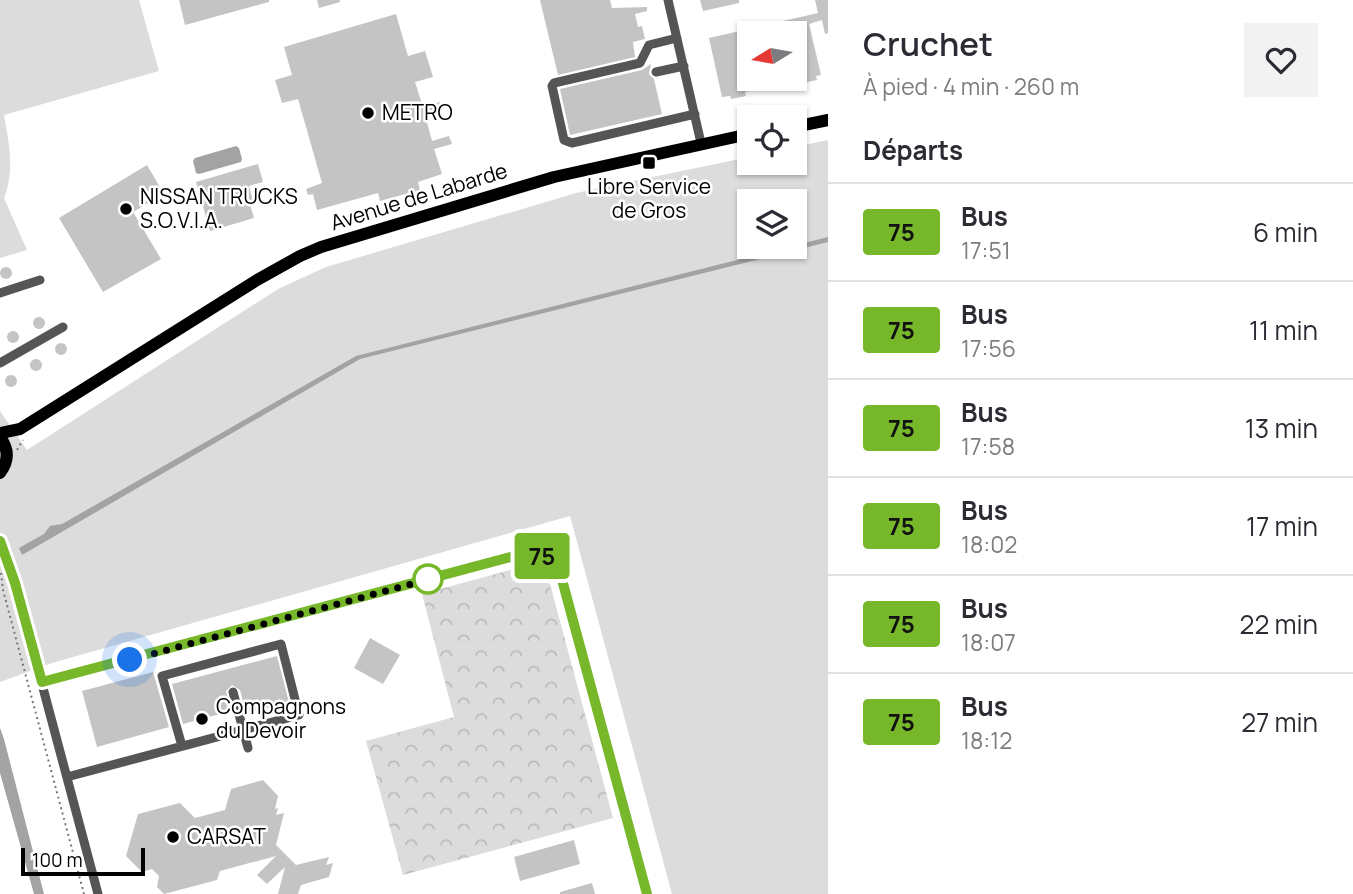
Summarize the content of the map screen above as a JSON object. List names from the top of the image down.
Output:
{
  "streets": {
    "main road": ["Avenue de Labarde"]
  },
  "places": {
    "other": [
      "METRO",
      "NISSAN TRUCKS S.O.V.I.A.",
      "Compagnons du Devoir",
      "CARSAT"
    ],
    "transit": ["Libre Service de Gros"]
  },
  "lines": ["bus line 75"],
  "scale_bar": "100 m",
  "north": "left",
  "page": {
    "on_map": "75",
    "heading": [
      ["Cruchet", "À pied · 4 min · 260 m"],
      "Départs"
    ],
    "list": [
      {
        "mark": "75",
        "name": "Bus",
        "note": "17:51",
        "value": "6 min"
      },
      {
        "mark": "75",
        "name": "Bus",
        "note": "17:56",
        "value": "11 min"
      },
      {
        "mark": "75",
        "name": "Bus",
        "note": "17:58",
        "value": "13 min"
      },
      {
        "mark": "75",
        "name": "Bus",
        "note": "18:02",
        "value": "17 min"
      },
      {
        "mark": "75",
        "name": "Bus",
        "note": "18:07",
        "value": "22 min"
      },
      {
        "mark": "75",
        "name": "Bus",
        "note": "18:12",
        "value": "27 min"
      }
    ],
    "scale": "100 m"
  }
}
